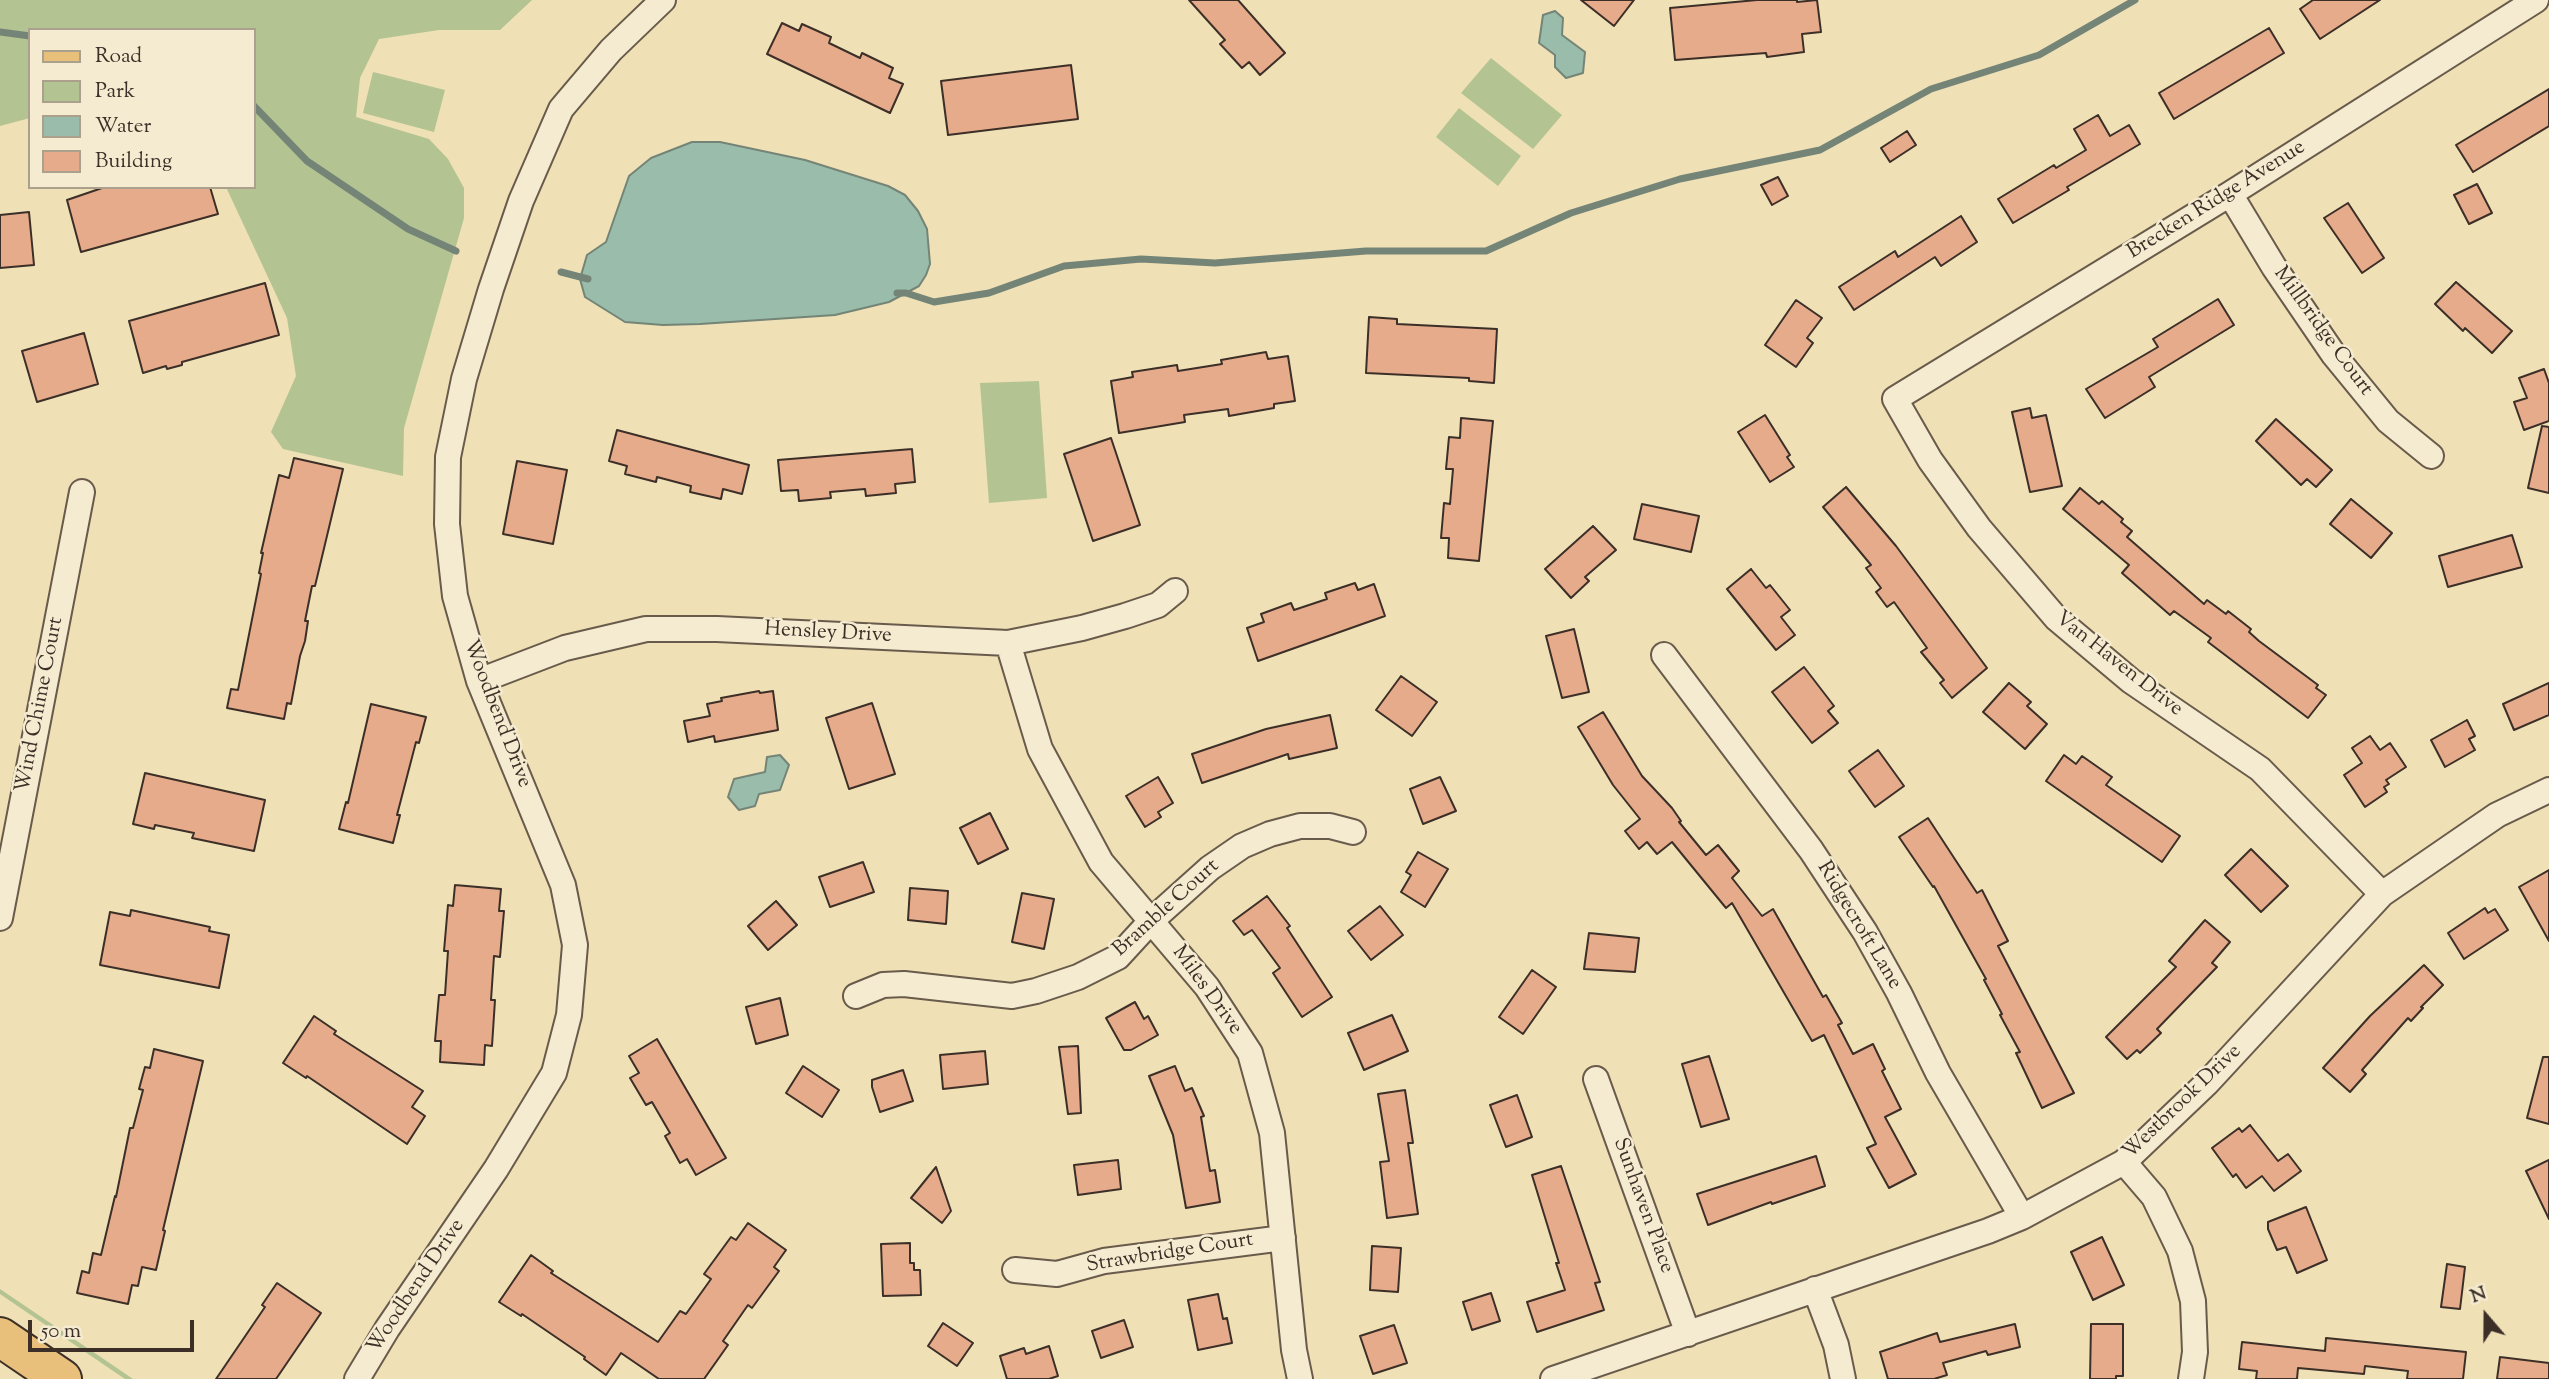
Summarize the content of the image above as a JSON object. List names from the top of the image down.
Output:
{
  "streets": {
    "street": [
      "Brecken Ridge Avenue",
      "Millbridge Court",
      "Hensley Drive",
      "Van Haven Drive",
      "Wind Chime Court",
      "Woodbend Drive",
      "Bramble Court",
      "Ridgecroft Lane",
      "Miles Drive",
      "Westbrook Drive",
      "Sunhaven Place",
      "Strawbridge Court"
    ]
  },
  "crossings": [
    ["Brecken Ridge Avenue", "Millbridge Court"],
    ["Brecken Ridge Avenue", "Van Haven Drive"],
    ["Hensley Drive", "Woodbend Drive"],
    ["Hensley Drive", "Miles Drive"],
    ["Van Haven Drive", "Westbrook Drive"],
    ["Bramble Court", "Miles Drive"],
    ["Ridgecroft Lane", "Westbrook Drive"],
    ["Miles Drive", "Strawbridge Court"],
    ["Westbrook Drive", "Sunhaven Place"]
  ],
  "legend": [
    "Road",
    "Park",
    "Water",
    "Building"
  ],
  "scale_bar": "50 m",
  "north": "top"
}
